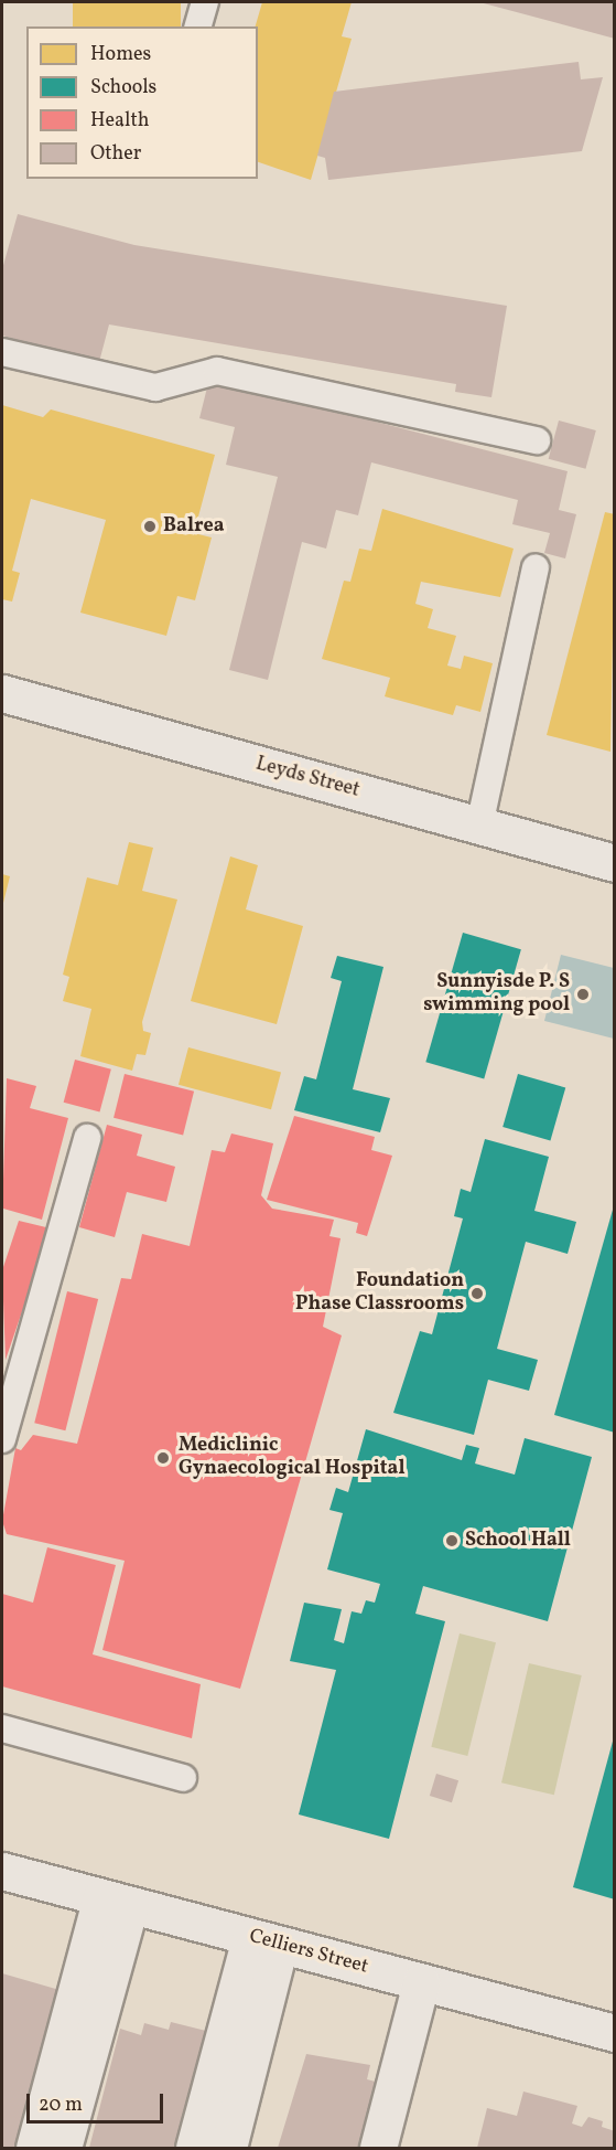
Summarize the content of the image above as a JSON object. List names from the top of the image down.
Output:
{
  "streets": {
    "street": ["Leyds Street", "Celliers Street"]
  },
  "places": [
    "Balrea",
    "Sunnyisde P. S swimming pool",
    "Foundation Phase Classrooms",
    "Mediclinic Gynaecological Hospital",
    "School Hall"
  ],
  "legend": [
    "Homes",
    "Schools",
    "Health",
    "Other"
  ],
  "scale_bar": "20 m"
}
